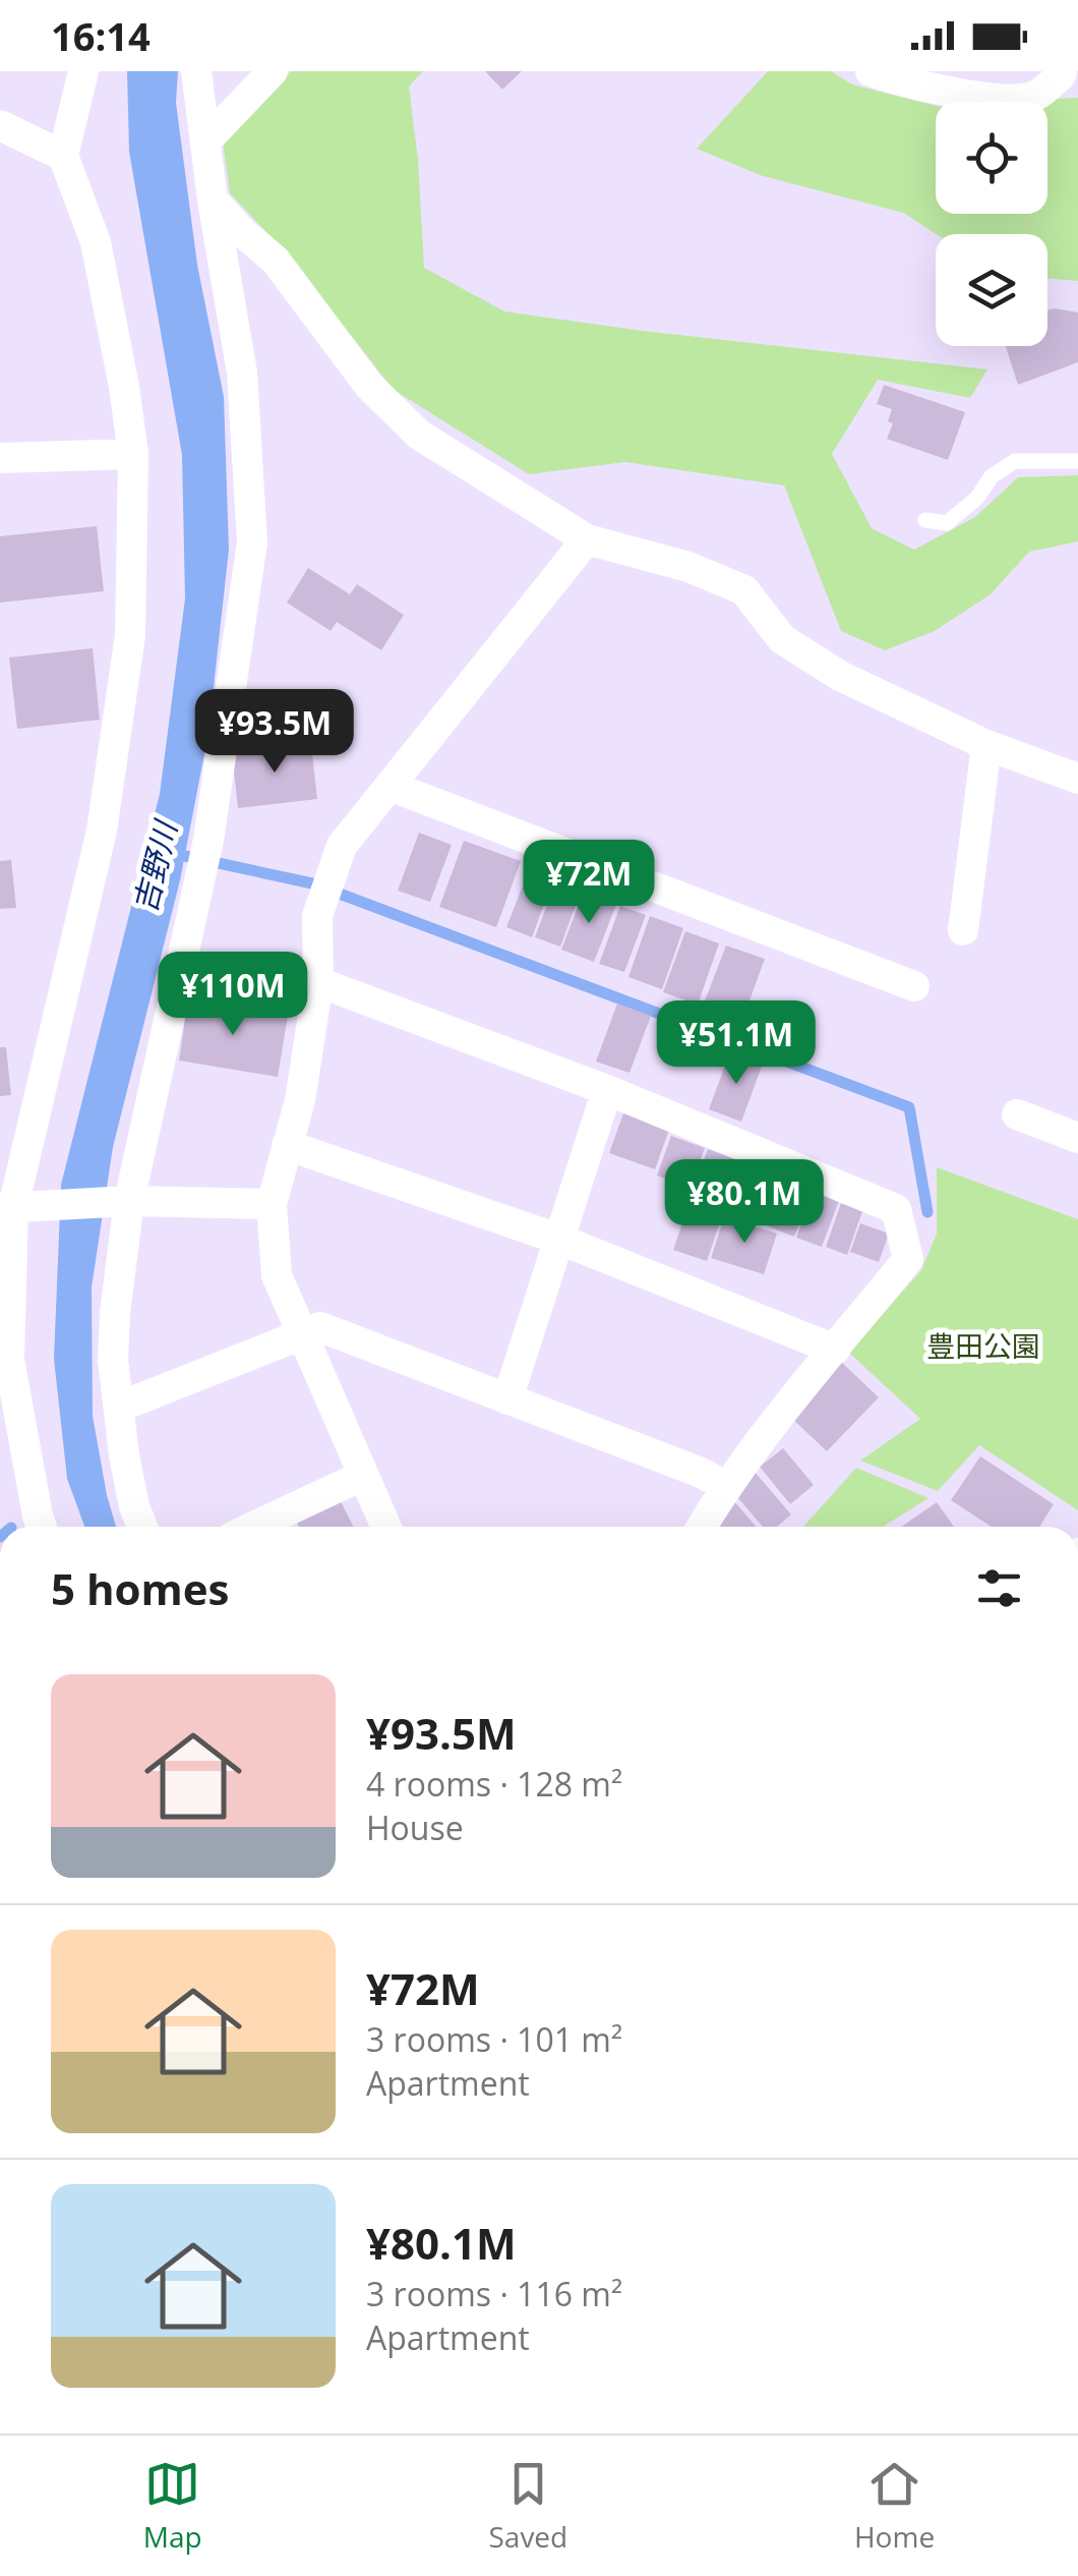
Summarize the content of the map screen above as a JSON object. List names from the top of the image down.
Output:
{
  "water": ["吉野川"],
  "parks": ["豊田公園"],
  "page": {
    "status": "16:14",
    "price": [
      "¥93.5M",
      "¥72M",
      "¥110M",
      "¥51.1M",
      "¥80.1M"
    ],
    "heading": "5 homes",
    "list": [
      {
        "name": "¥93.5M",
        "note": "4 rooms · 128 m² · House"
      },
      {
        "name": "¥72M",
        "note": "3 rooms · 101 m² · Apartment"
      },
      {
        "name": "¥80.1M",
        "note": "3 rooms · 116 m² · Apartment"
      }
    ],
    "tabs": ["Map", "Saved", "Home"]
  }
}
